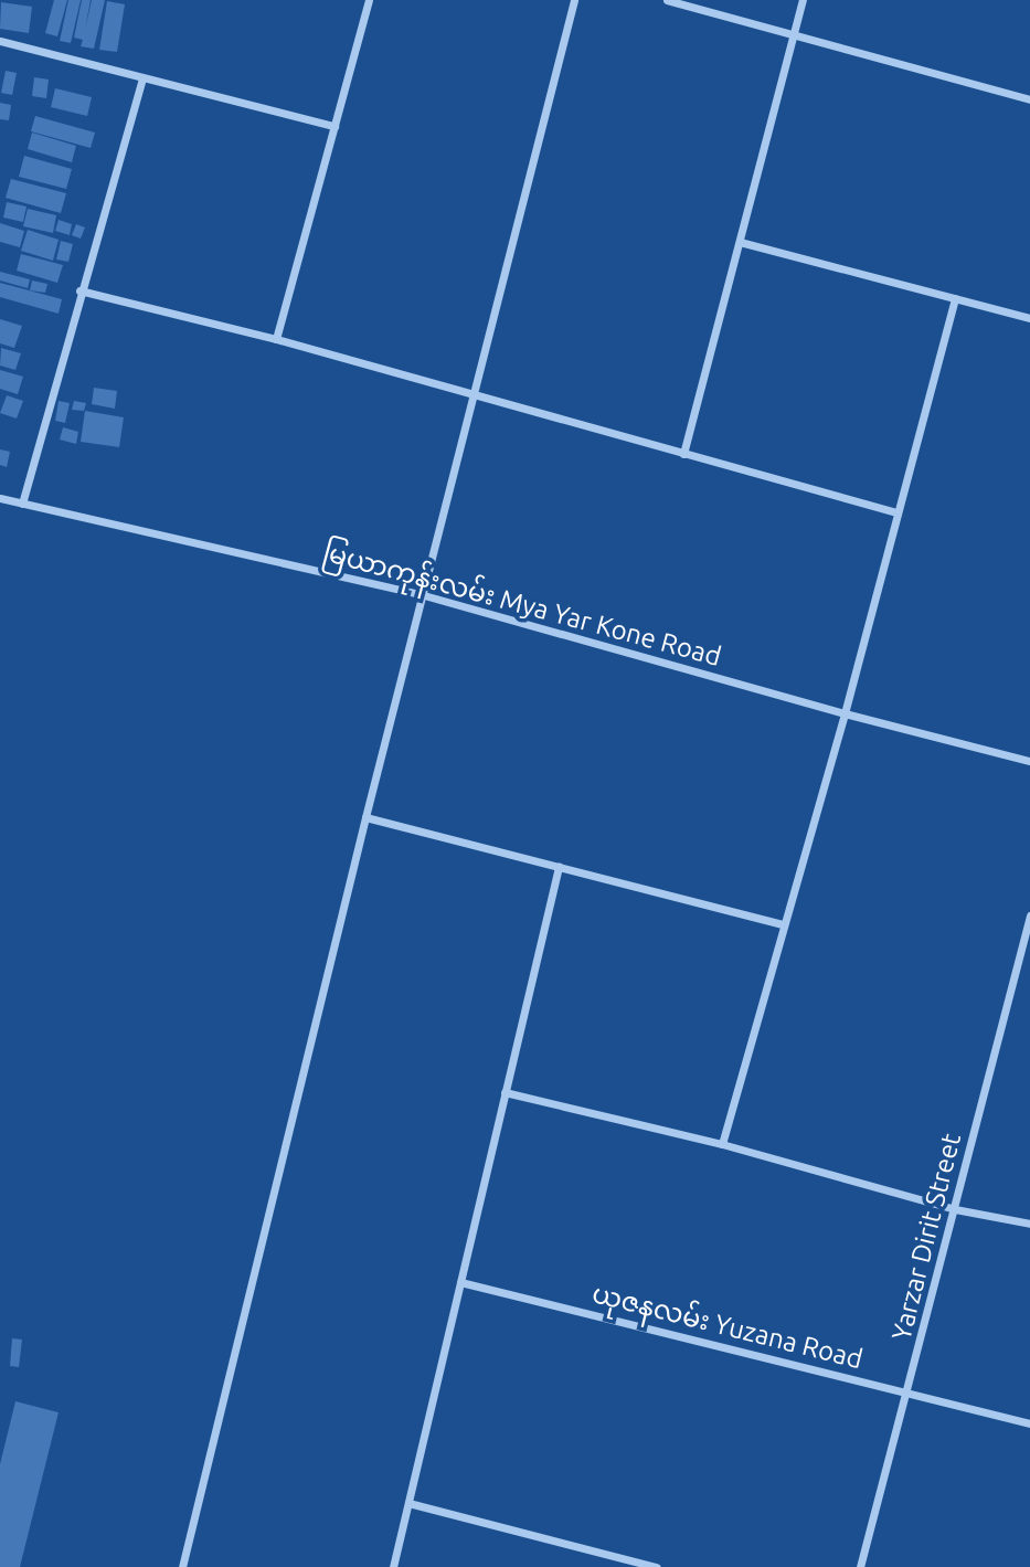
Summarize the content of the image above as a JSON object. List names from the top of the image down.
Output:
{
  "streets": {
    "street": ["မြယာကုန်းလမ်း Mya Yar Kone Road", "Yarzar Dirit Street", "ယုဇနလမ်း Yuzana Road"]
  },
  "crossings": [
    ["Yarzar Dirit Street", "ယုဇနလမ်း Yuzana Road"]
  ]
}
